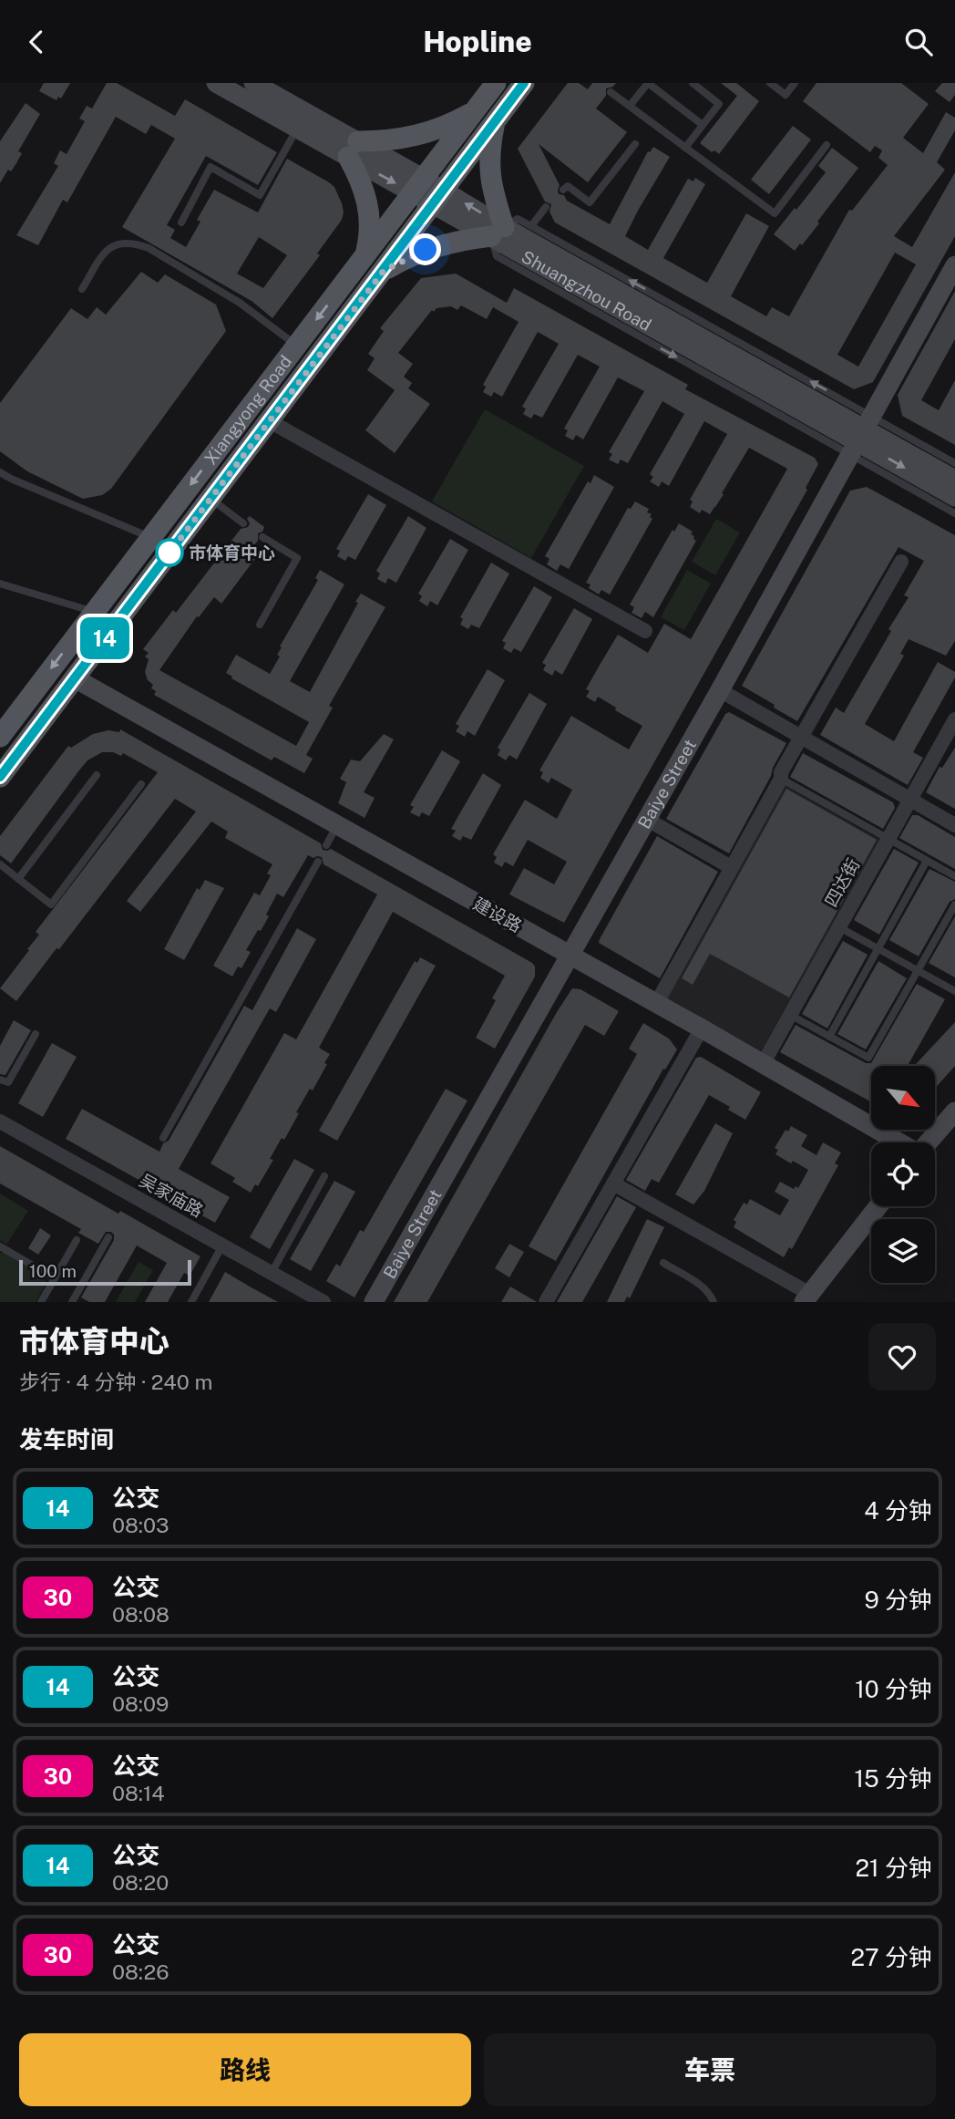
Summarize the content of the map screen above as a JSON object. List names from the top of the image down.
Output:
{
  "streets": {
    "main road": ["Xiangyong Road"],
    "street": [
      "Shuangzhou Road",
      "Baiye Street",
      "四达街",
      "建设路",
      "吴家庙路"
    ]
  },
  "crossings": [
    ["Shuangzhou Road", "Xiangyong Road"],
    ["Shuangzhou Road", "Baiye Street"],
    ["Xiangyong Road", "建设路"],
    ["Baiye Street", "建设路"],
    ["四达街", "建设路"]
  ],
  "places": ["市体育中心"],
  "lines": ["bus line 14"],
  "scale_bar": "100 m",
  "north": "bottom right",
  "page": {
    "header": "Hopline",
    "on_map": "14",
    "scale": "100 m",
    "heading": [
      ["市体育中心", "步行 · 4 分钟 · 240 m"],
      "发车时间"
    ],
    "list": [
      {
        "mark": "14",
        "name": "公交",
        "note": "08:03",
        "value": "4 分钟"
      },
      {
        "mark": "30",
        "name": "公交",
        "note": "08:08",
        "value": "9 分钟"
      },
      {
        "mark": "14",
        "name": "公交",
        "note": "08:09",
        "value": "10 分钟"
      },
      {
        "mark": "30",
        "name": "公交",
        "note": "08:14",
        "value": "15 分钟"
      },
      {
        "mark": "14",
        "name": "公交",
        "note": "08:20",
        "value": "21 分钟"
      },
      {
        "mark": "30",
        "name": "公交",
        "note": "08:26",
        "value": "27 分钟"
      }
    ],
    "buttons": ["路线", "车票"]
  }
}
